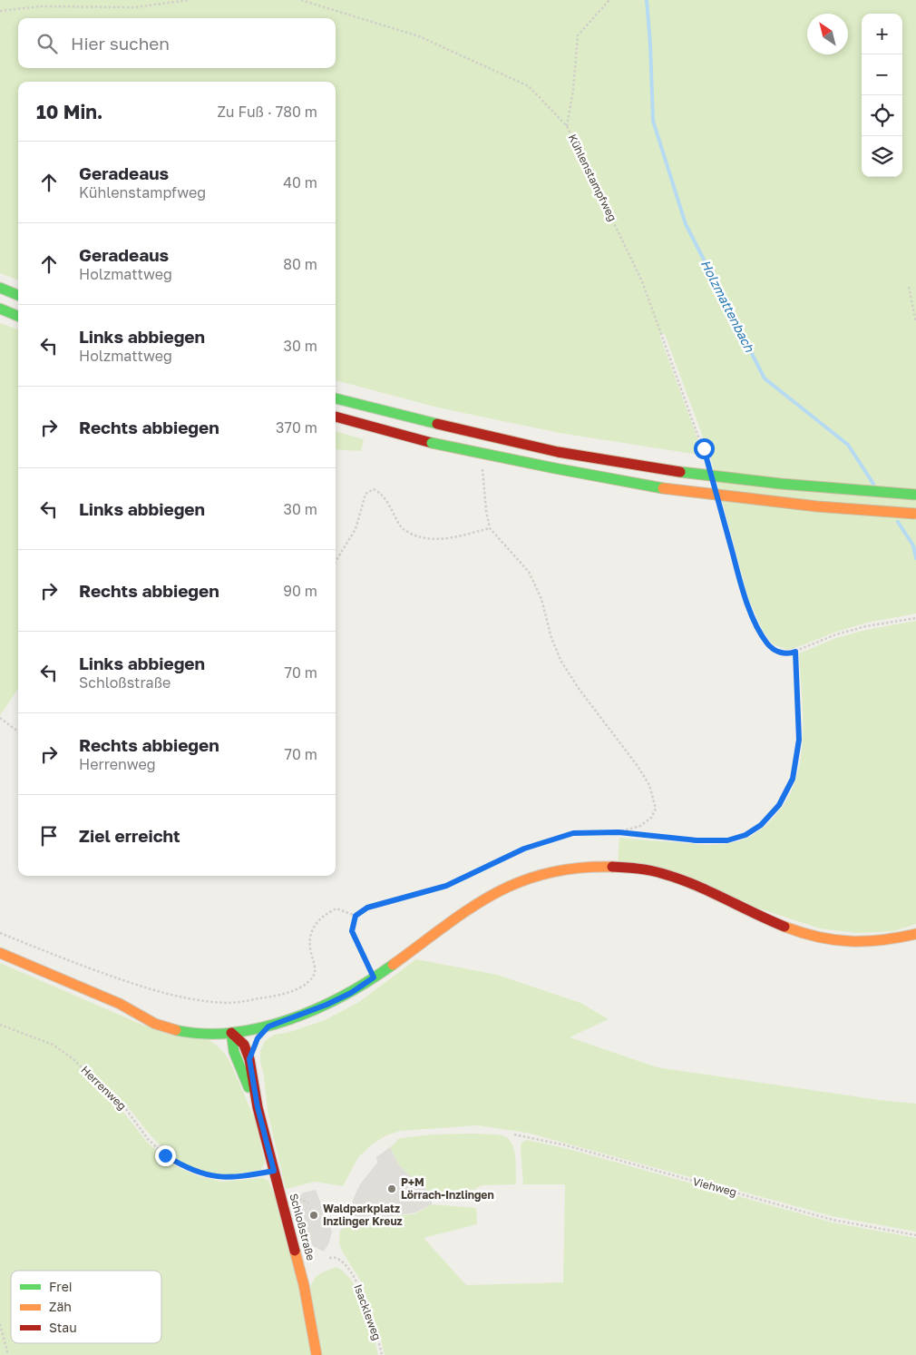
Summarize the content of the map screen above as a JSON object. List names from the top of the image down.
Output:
{
  "streets": {
    "main road": ["Schloßstraße"],
    "path": [
      "Kühlenstampfweg",
      "Herrenweg",
      "Viehweg",
      "Isackleweg"
    ]
  },
  "crossings": [
    ["Herrenweg", "Schloßstraße"]
  ],
  "water": ["Holzmattenbach"],
  "places": ["P+M Lörrach-Inzlingen", "Waldparkplatz Inzlinger Kreuz"],
  "legend": ["Frei", "Zäh", "Stau"],
  "north": "top left",
  "page": {
    "map_buttons": ["+", "−"],
    "search": "Hier suchen",
    "heading": ["10 Min.", "Zu Fuß · 780 m"],
    "list": [
      ["Geradeaus", "Kühlenstampfweg", "40 m"],
      ["Geradeaus", "Holzmattweg", "80 m"],
      ["Links abbiegen", "Holzmattweg", "30 m"],
      ["Rechts abbiegen", "370 m"],
      ["Links abbiegen", "30 m"],
      ["Rechts abbiegen", "90 m"],
      ["Links abbiegen", "Schloßstraße", "70 m"],
      ["Rechts abbiegen", "Herrenweg", "70 m"],
      "Ziel erreicht"
    ]
  }
}
